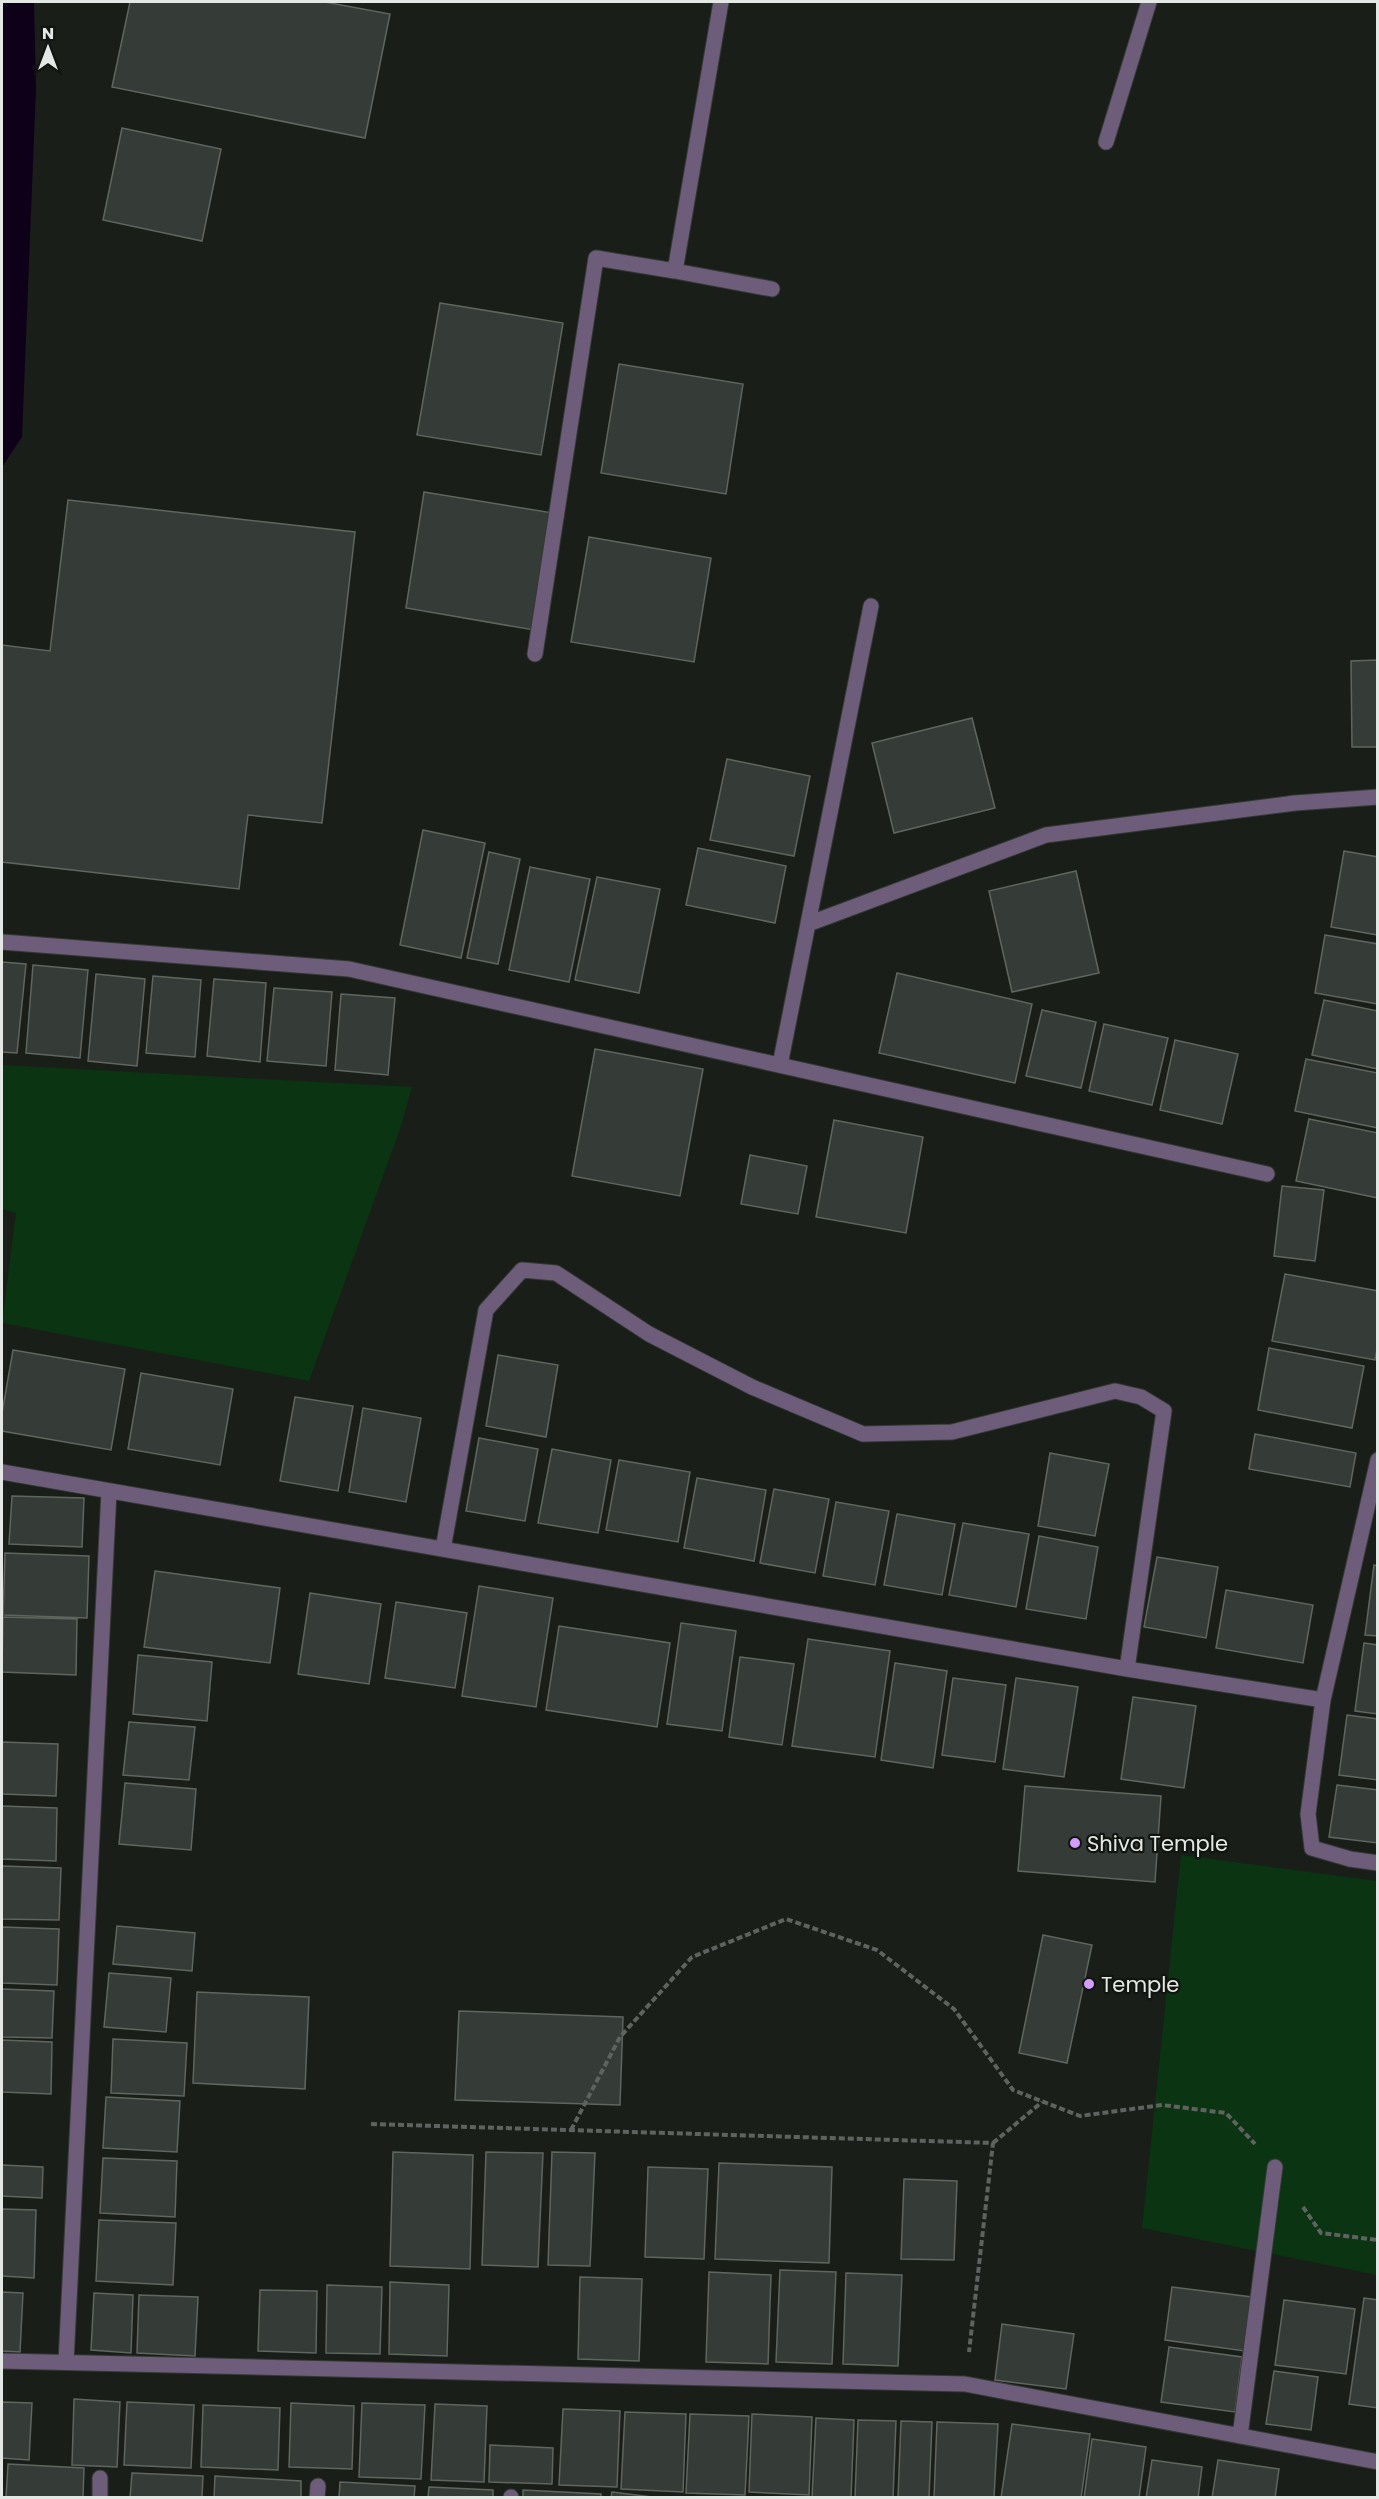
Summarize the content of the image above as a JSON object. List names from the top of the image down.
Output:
{
  "places": ["Shiva Temple", "Temple"],
  "north": "top"
}
